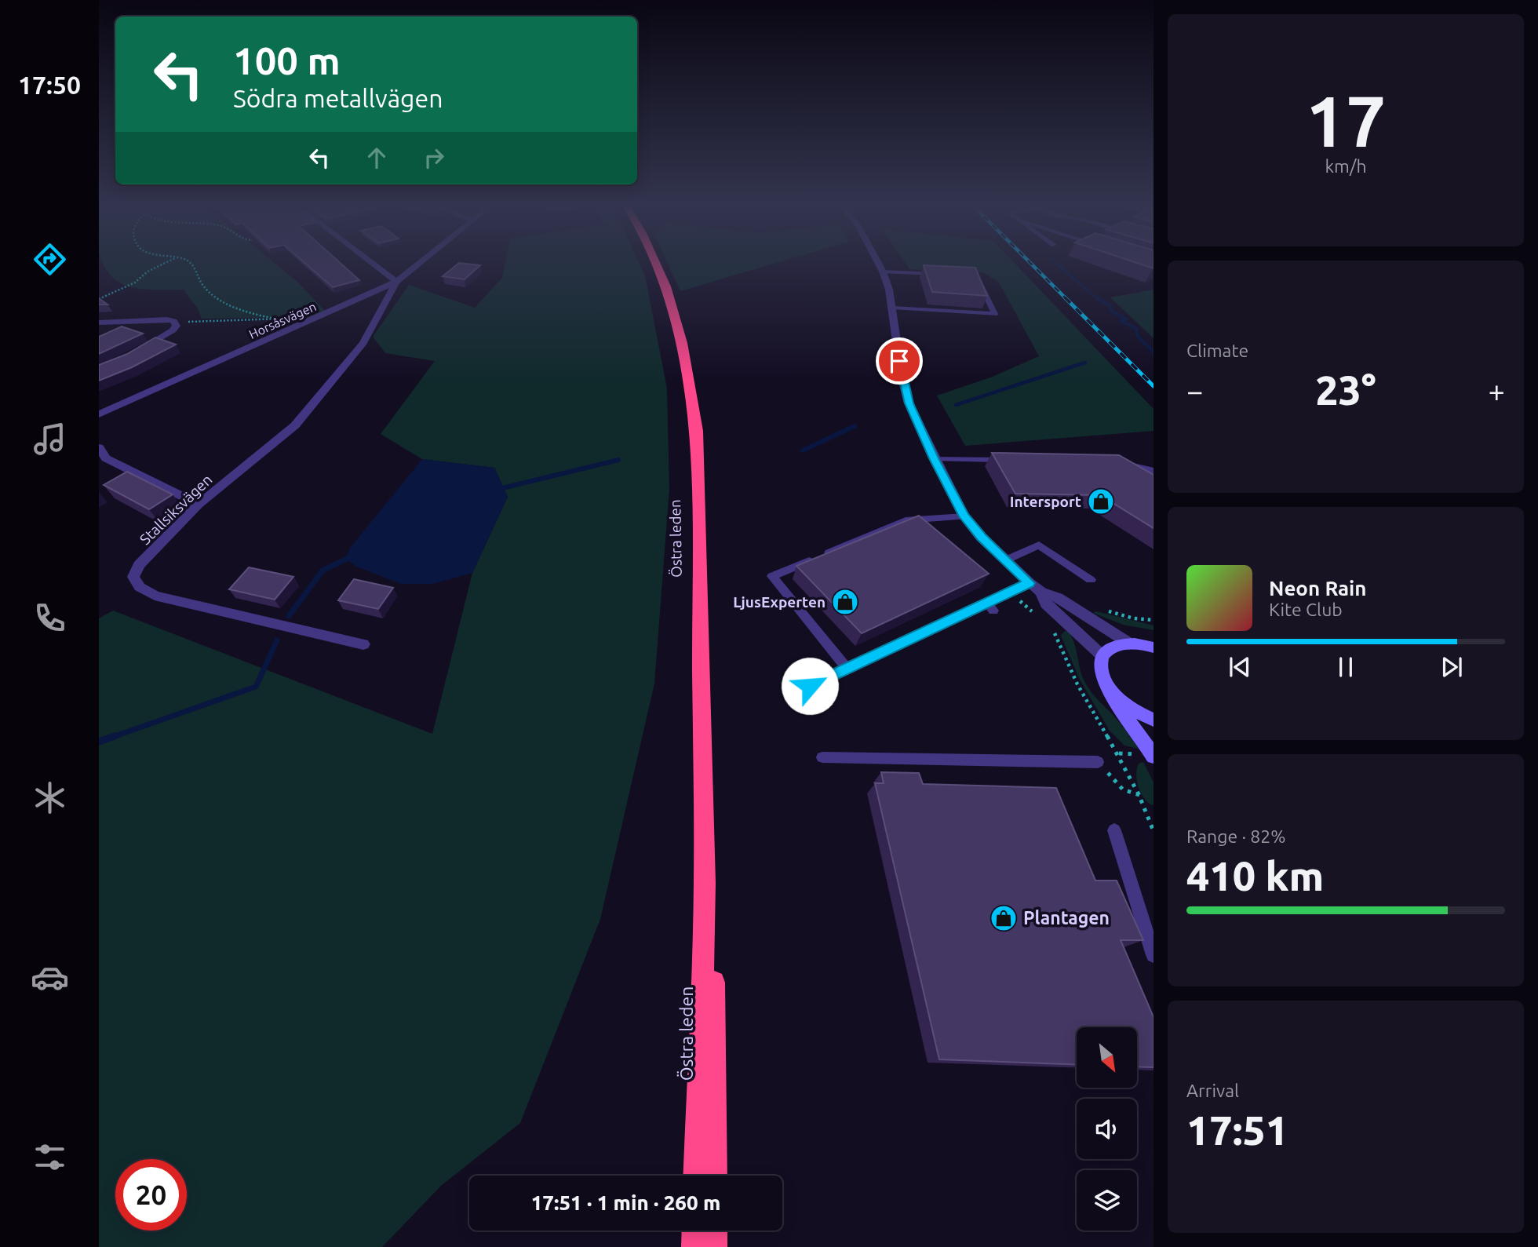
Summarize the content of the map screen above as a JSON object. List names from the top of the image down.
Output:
{
  "streets": {
    "highway": ["Östra leden"],
    "street": ["Horsåsvägen", "Stallsiksvägen"]
  },
  "crossings": [
    ["Horsåsvägen", "Stallsiksvägen"]
  ],
  "places": {
    "shop": ["Intersport", "LjusExperten", "Plantagen"]
  },
  "north": "bottom right",
  "page": {
    "tabs": "17:50",
    "tile": [
      ["17", "km/h"],
      "Climate",
      ["Range · 82%", "410 km"],
      ["Arrival", "17:51"]
    ],
    "turn": ["100 m", "Södra metallvägen"],
    "heat": ["−", "23°", "+"],
    "song": ["Neon Rain", "Kite Club"],
    "limit": "20",
    "trip": "17:51 · 1 min · 260 m"
  }
}
